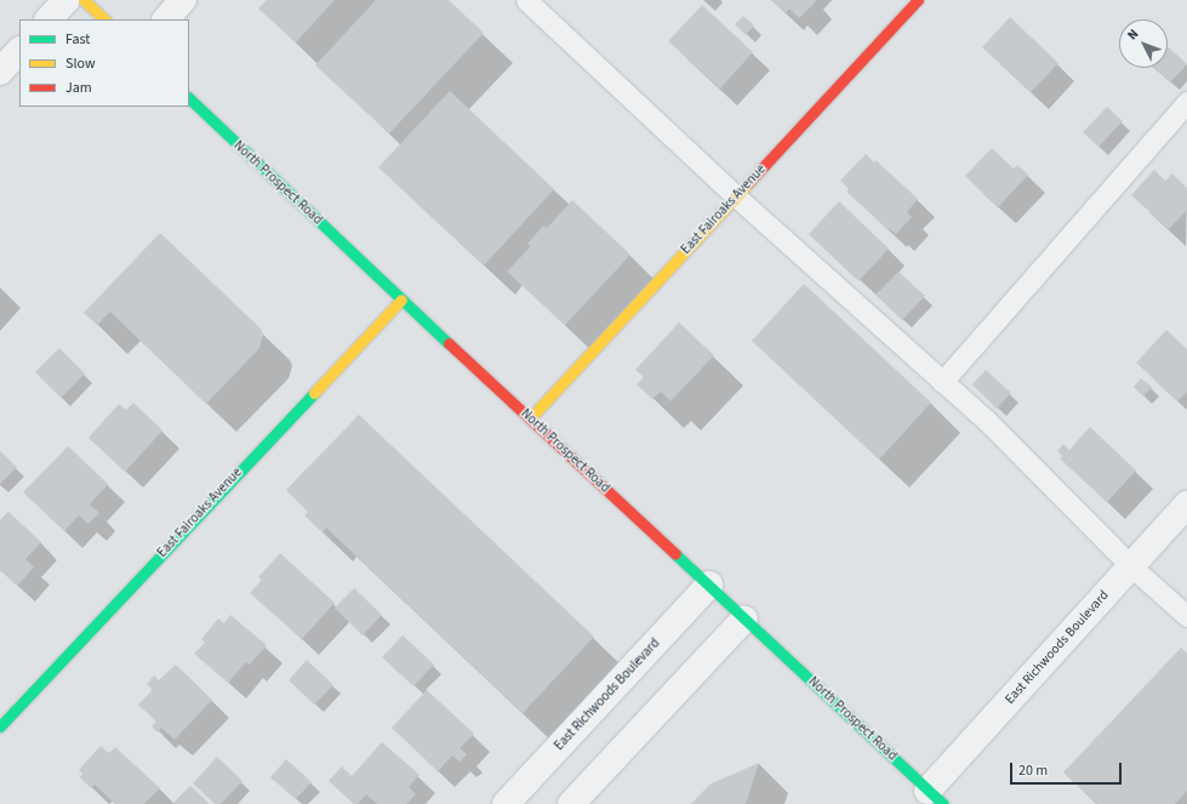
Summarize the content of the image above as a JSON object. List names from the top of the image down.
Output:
{
  "streets": {
    "street": ["North Prospect Road", "East Fairoaks Avenue", "East Richwoods Boulevard"]
  },
  "crossings": [
    ["North Prospect Road", "East Fairoaks Avenue"],
    ["North Prospect Road", "East Richwoods Boulevard"]
  ],
  "legend": ["Fast", "Slow", "Jam"],
  "scale_bar": "20 m",
  "north": "top left"
}
